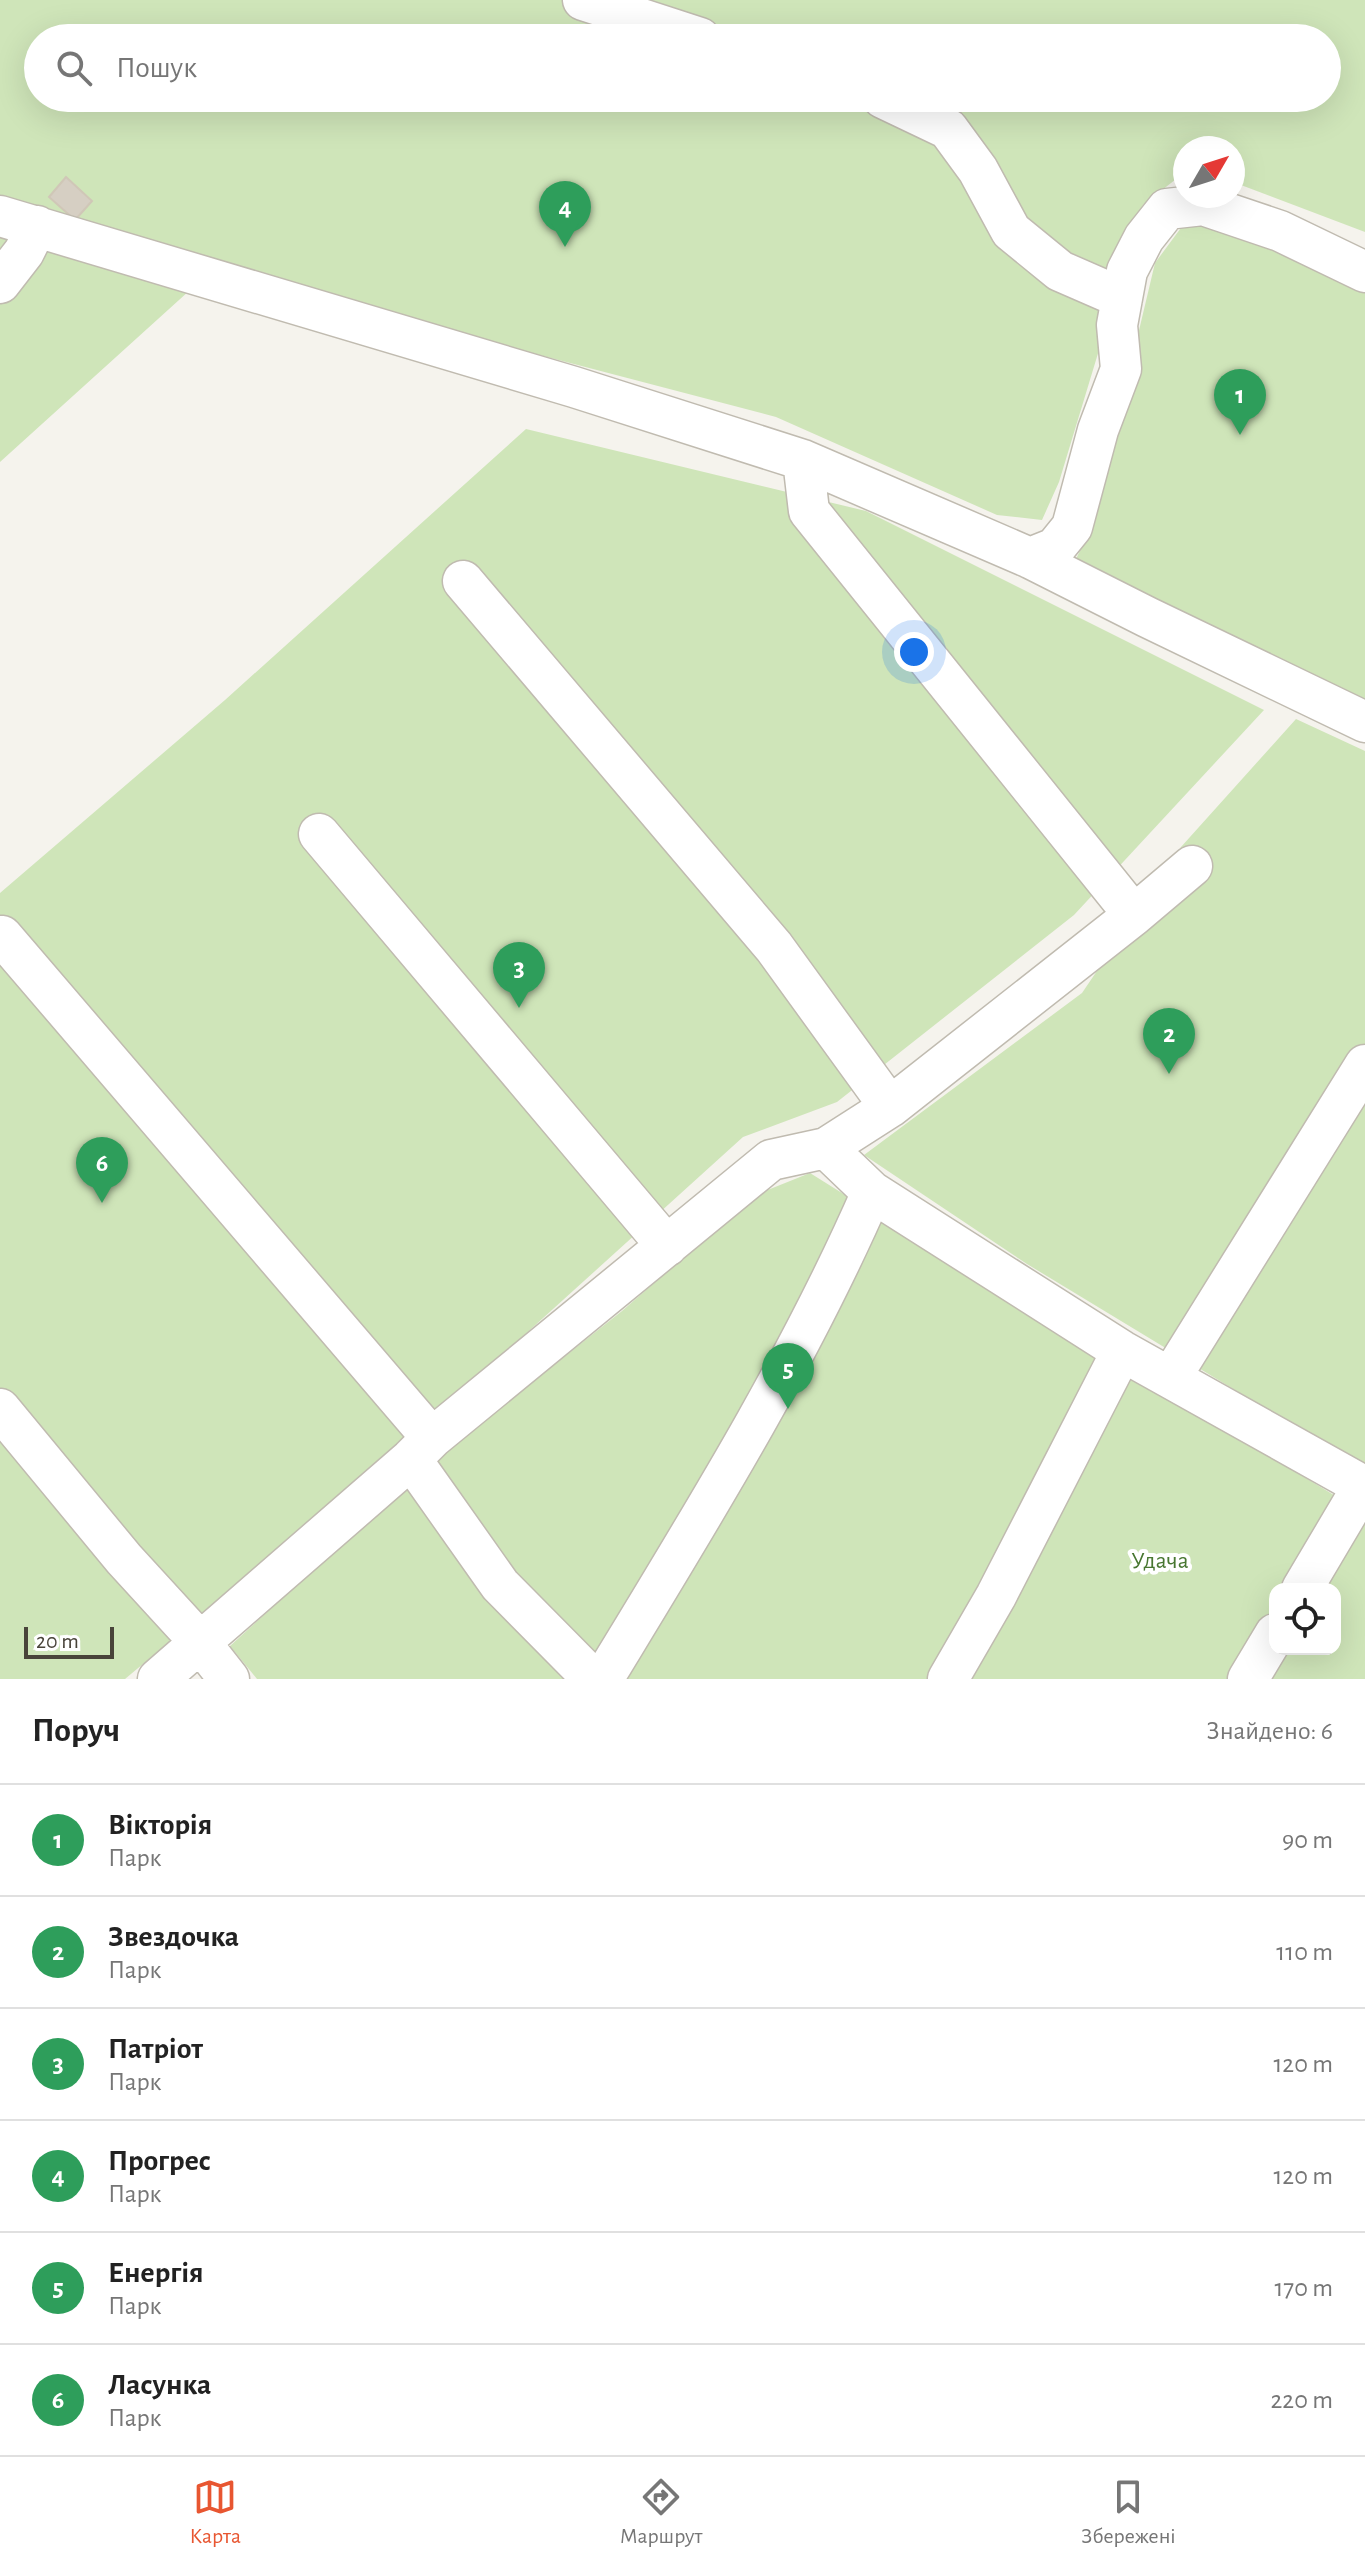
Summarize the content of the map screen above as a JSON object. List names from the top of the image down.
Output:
{
  "parks": ["Удача"],
  "scale_bar": "20 m",
  "north": "top right",
  "page": {
    "search": "Пошук",
    "pins": [
      "4",
      "1",
      "3",
      "2",
      "6",
      "5"
    ],
    "scale": "20 m",
    "heading": ["Поруч", "Знайдено: 6"],
    "list": [
      {
        "mark": "1",
        "name": "Вікторія",
        "note": "Парк",
        "value": "90 m"
      },
      {
        "mark": "2",
        "name": "Звездочка",
        "note": "Парк",
        "value": "110 m"
      },
      {
        "mark": "3",
        "name": "Патріот",
        "note": "Парк",
        "value": "120 m"
      },
      {
        "mark": "4",
        "name": "Прогрес",
        "note": "Парк",
        "value": "120 m"
      },
      {
        "mark": "5",
        "name": "Енергія",
        "note": "Парк",
        "value": "170 m"
      },
      {
        "mark": "6",
        "name": "Ласунка",
        "note": "Парк",
        "value": "220 m"
      }
    ],
    "nav": ["Карта", "Маршрут", "Збережені"]
  }
}
